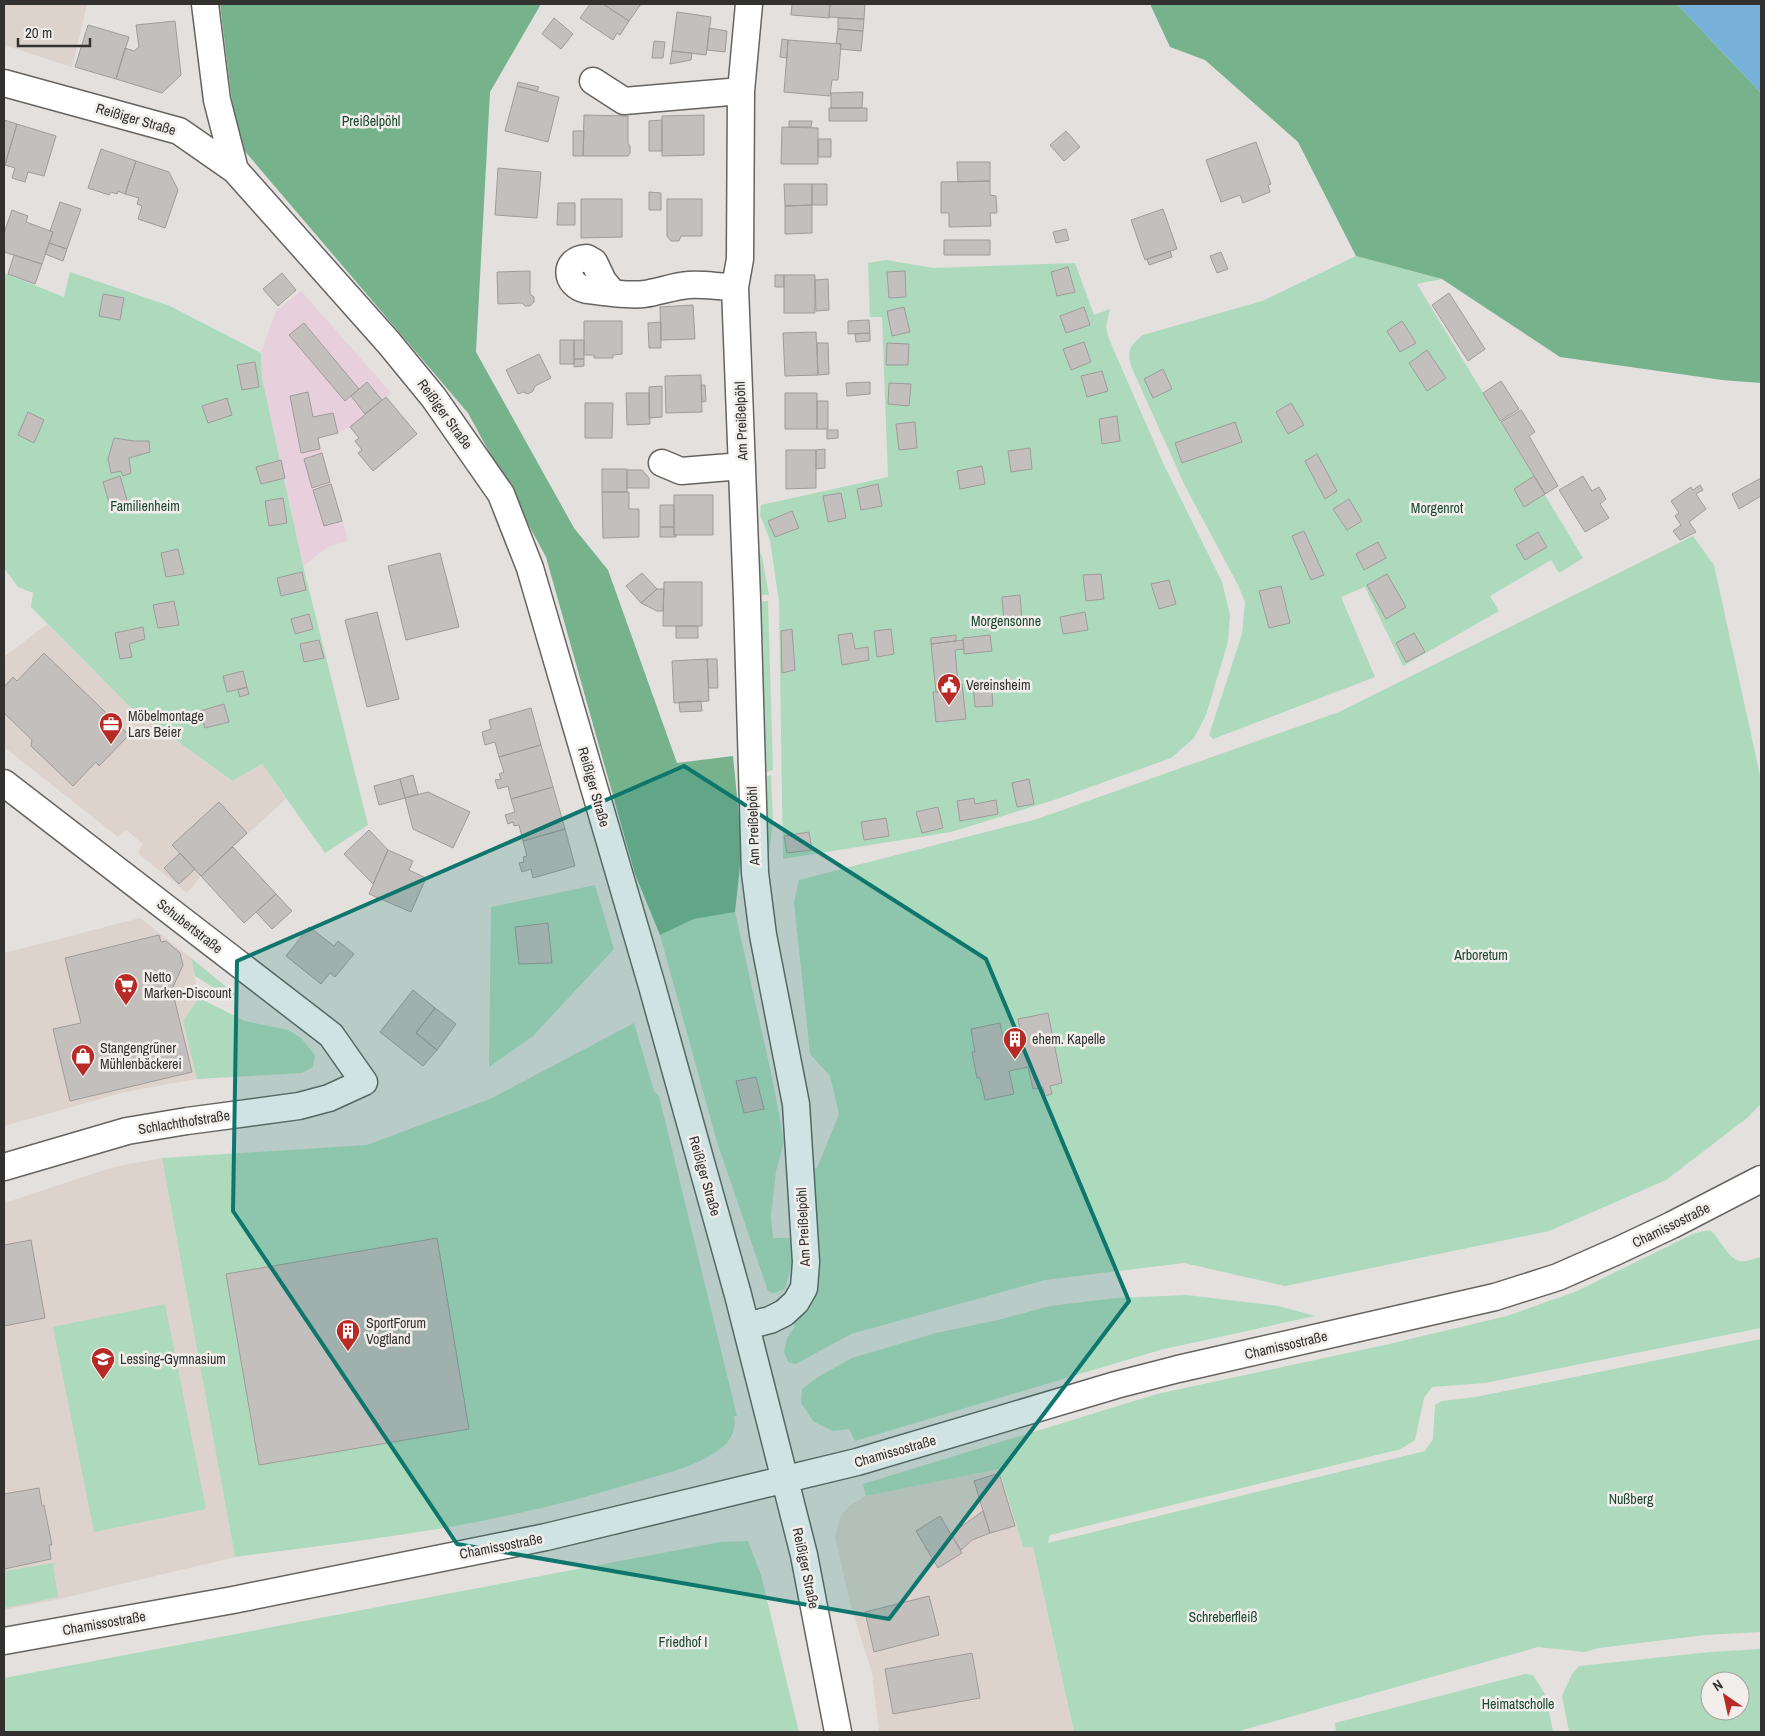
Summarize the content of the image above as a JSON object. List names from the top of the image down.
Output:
{
  "streets": {
    "street": [
      "Reißiger Straße",
      "Am Preißelpöhl",
      "Schubertstraße",
      "Schlachthofstraße",
      "Chamissostraße"
    ]
  },
  "crossings": [
    ["Reißiger Straße", "Am Preißelpöhl"],
    ["Reißiger Straße", "Chamissostraße"],
    ["Schubertstraße", "Schlachthofstraße"]
  ],
  "parks": [
    "Preißelpöhl",
    "Familienheim",
    "Morgenrot",
    "Morgensonne",
    "Arboretum",
    "Nußberg",
    "Schreberfleiß",
    "Friedhof I",
    "Heimatscholle"
  ],
  "places": {
    "public building": ["Vereinsheim"],
    "office": ["Möbelmontage Lars Beier"],
    "supermarket": ["Netto Marken-Discount"],
    "building": ["ehem. Kapelle", "SportForum Vogtland"],
    "shop": ["Stangengrüner Mühlenbäckerei"],
    "school or university": ["Lessing-Gymnasium"]
  },
  "scale_bar": "20 m",
  "north": "top left"
}
